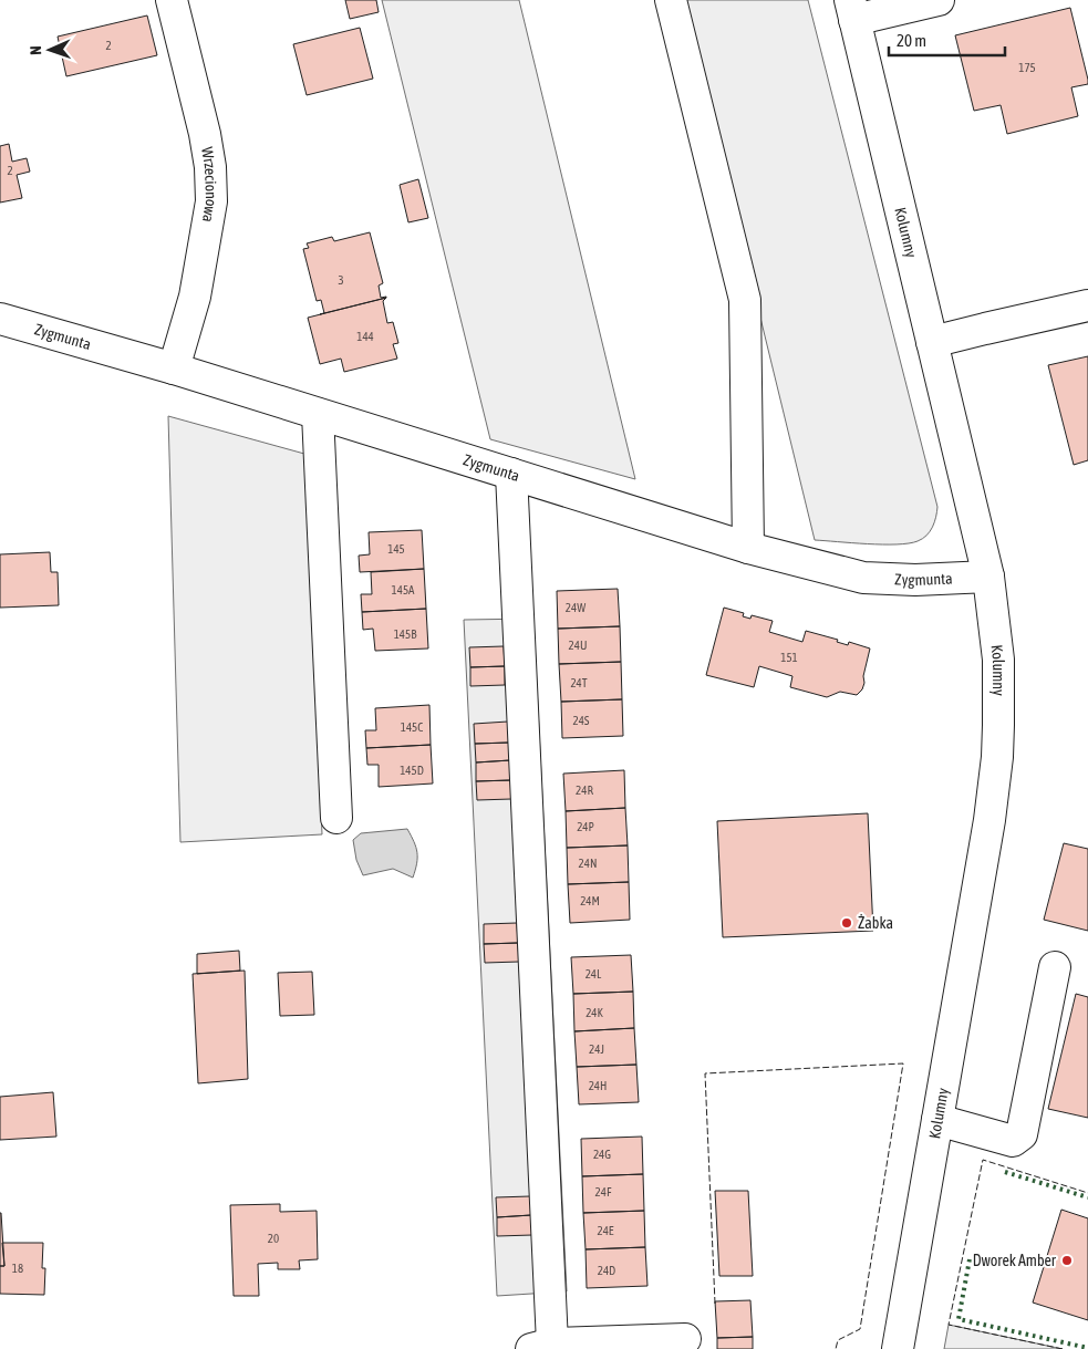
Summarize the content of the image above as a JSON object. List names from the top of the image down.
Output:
{
  "streets": {
    "street": ["Wrzecionowa", "Kolumny", "Zygmunta"]
  },
  "crossings": [
    ["Wrzecionowa", "Zygmunta"],
    ["Kolumny", "Zygmunta"]
  ],
  "places": ["Żabka", "Dworek Amber"],
  "house_numbers": [
    "2",
    "175",
    "2",
    "3",
    "144",
    "145",
    "145A",
    "24W",
    "145B",
    "24U",
    "151",
    "24T",
    "24S",
    "145C",
    "145D",
    "24R",
    "24P",
    "24N",
    "24M",
    "24L",
    "24K",
    "24J",
    "24H",
    "24G",
    "24F",
    "24E",
    "20",
    "18",
    "24D"
  ],
  "scale_bar": "20 m",
  "north": "left"
}
